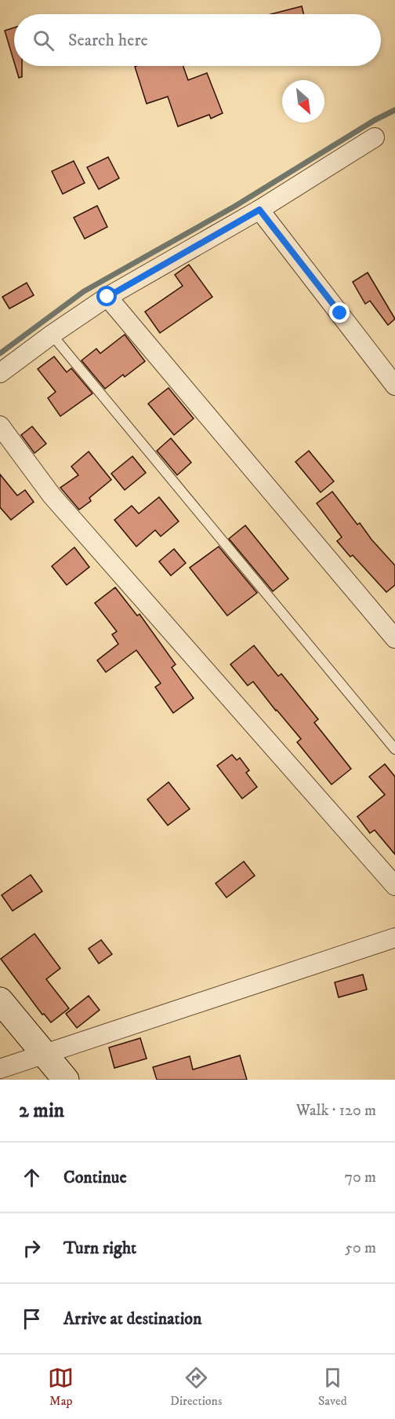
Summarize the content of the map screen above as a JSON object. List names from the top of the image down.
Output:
{
  "north": "bottom right",
  "page": {
    "search": "Search here",
    "heading": ["2 min", "Walk · 120 m"],
    "list": [
      ["Continue", "70 m"],
      ["Turn right", "50 m"],
      "Arrive at destination"
    ],
    "nav": ["Map", "Directions", "Saved"]
  }
}
